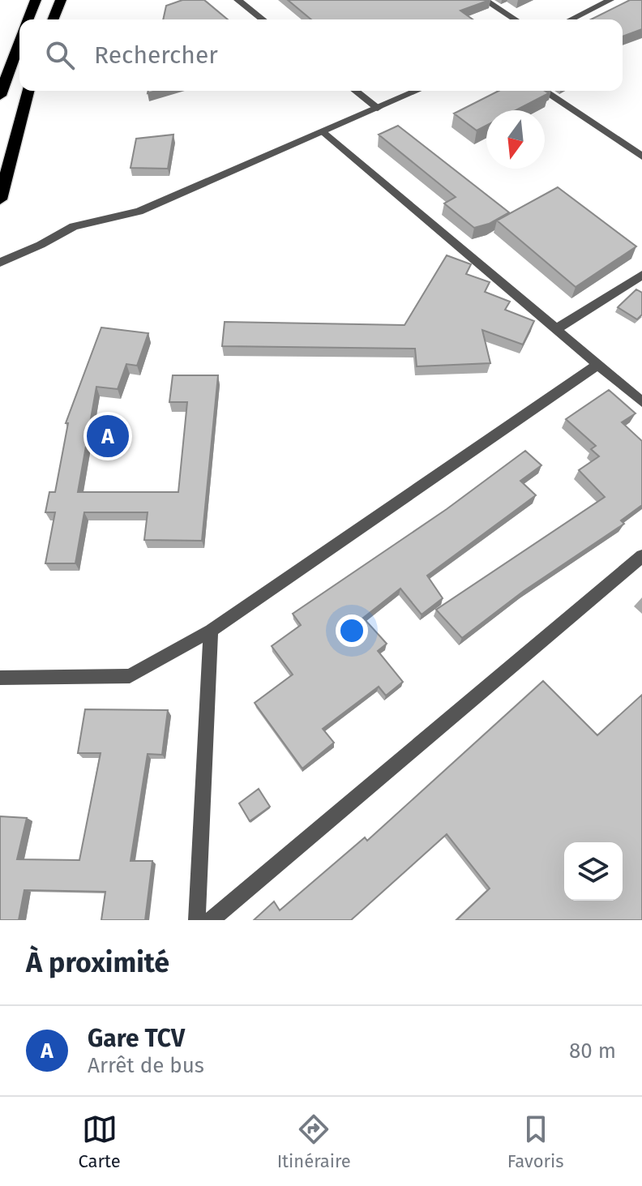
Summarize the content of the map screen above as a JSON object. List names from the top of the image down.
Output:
{
  "north": "bottom",
  "page": {
    "search": "Rechercher",
    "pins": "A",
    "heading": "À proximité",
    "list": [
      {
        "mark": "A",
        "name": "Gare TCV",
        "note": "Arrêt de bus",
        "value": "80 m"
      }
    ],
    "nav": ["Carte", "Itinéraire", "Favoris"]
  }
}
